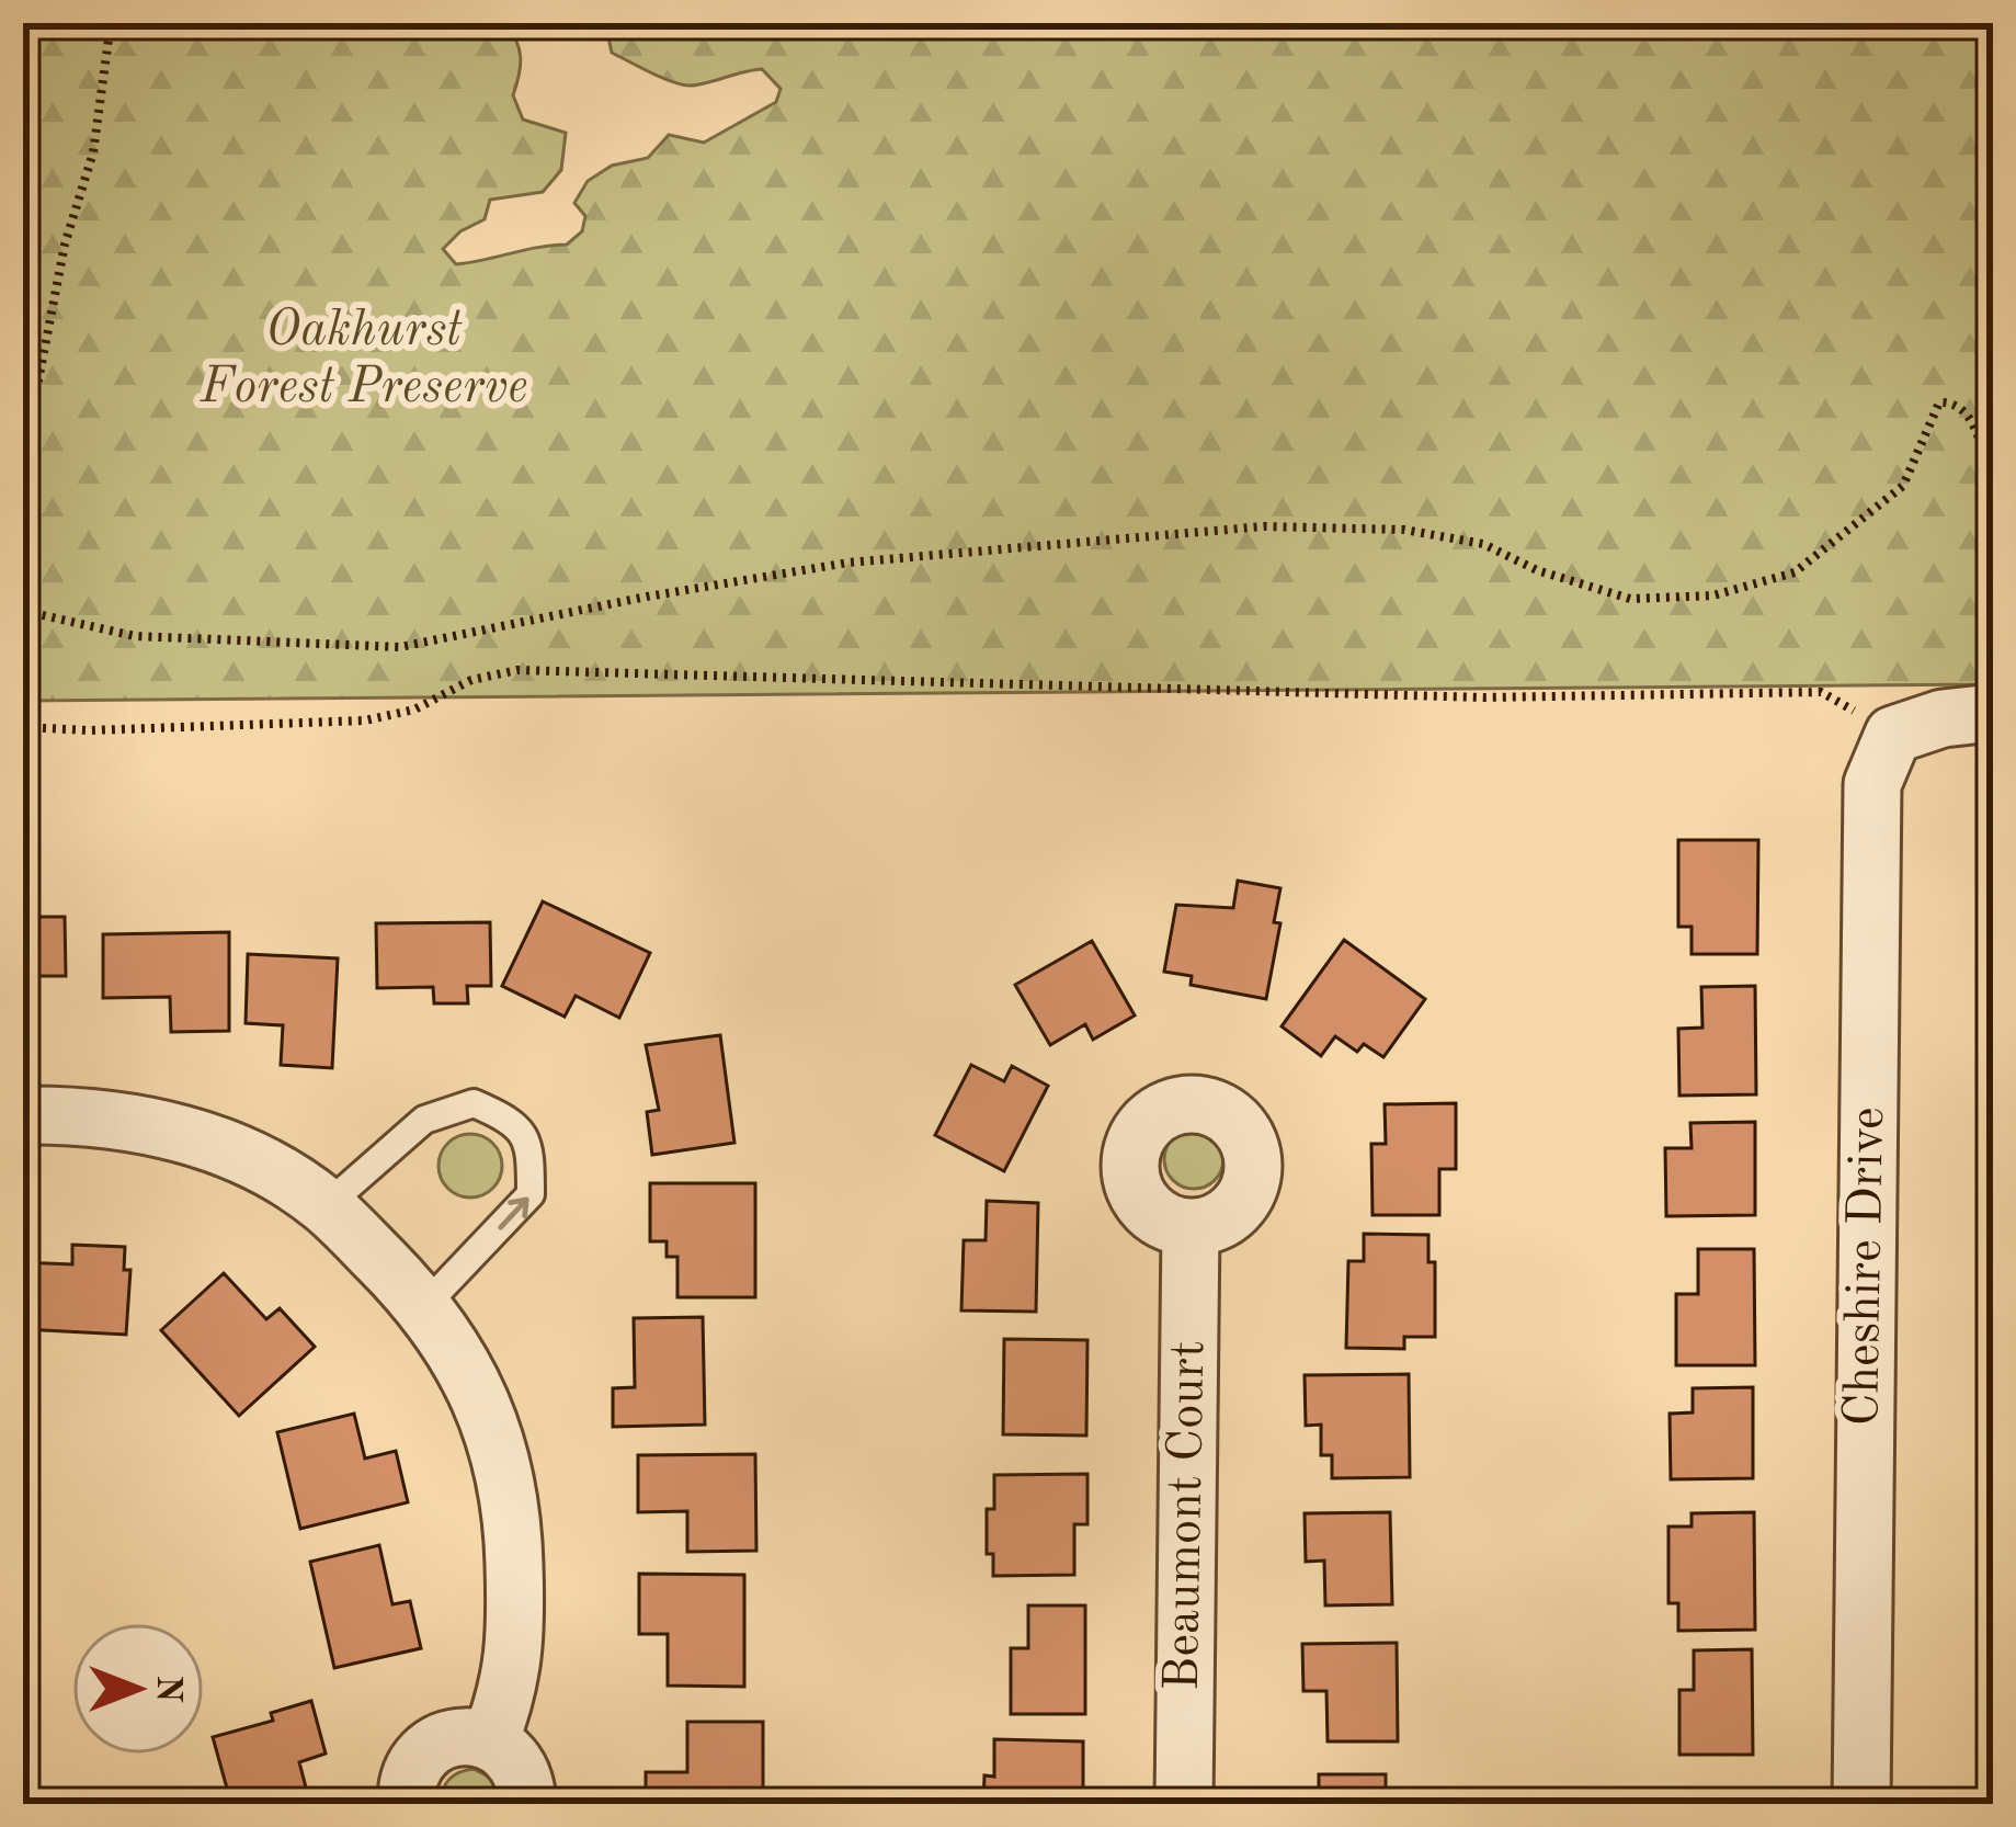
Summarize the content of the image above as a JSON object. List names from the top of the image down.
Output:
{
  "streets": {
    "street": ["Cheshire Drive", "Beaumont Court"]
  },
  "parks": ["Oakhurst Forest Preserve"],
  "north": "right"
}
